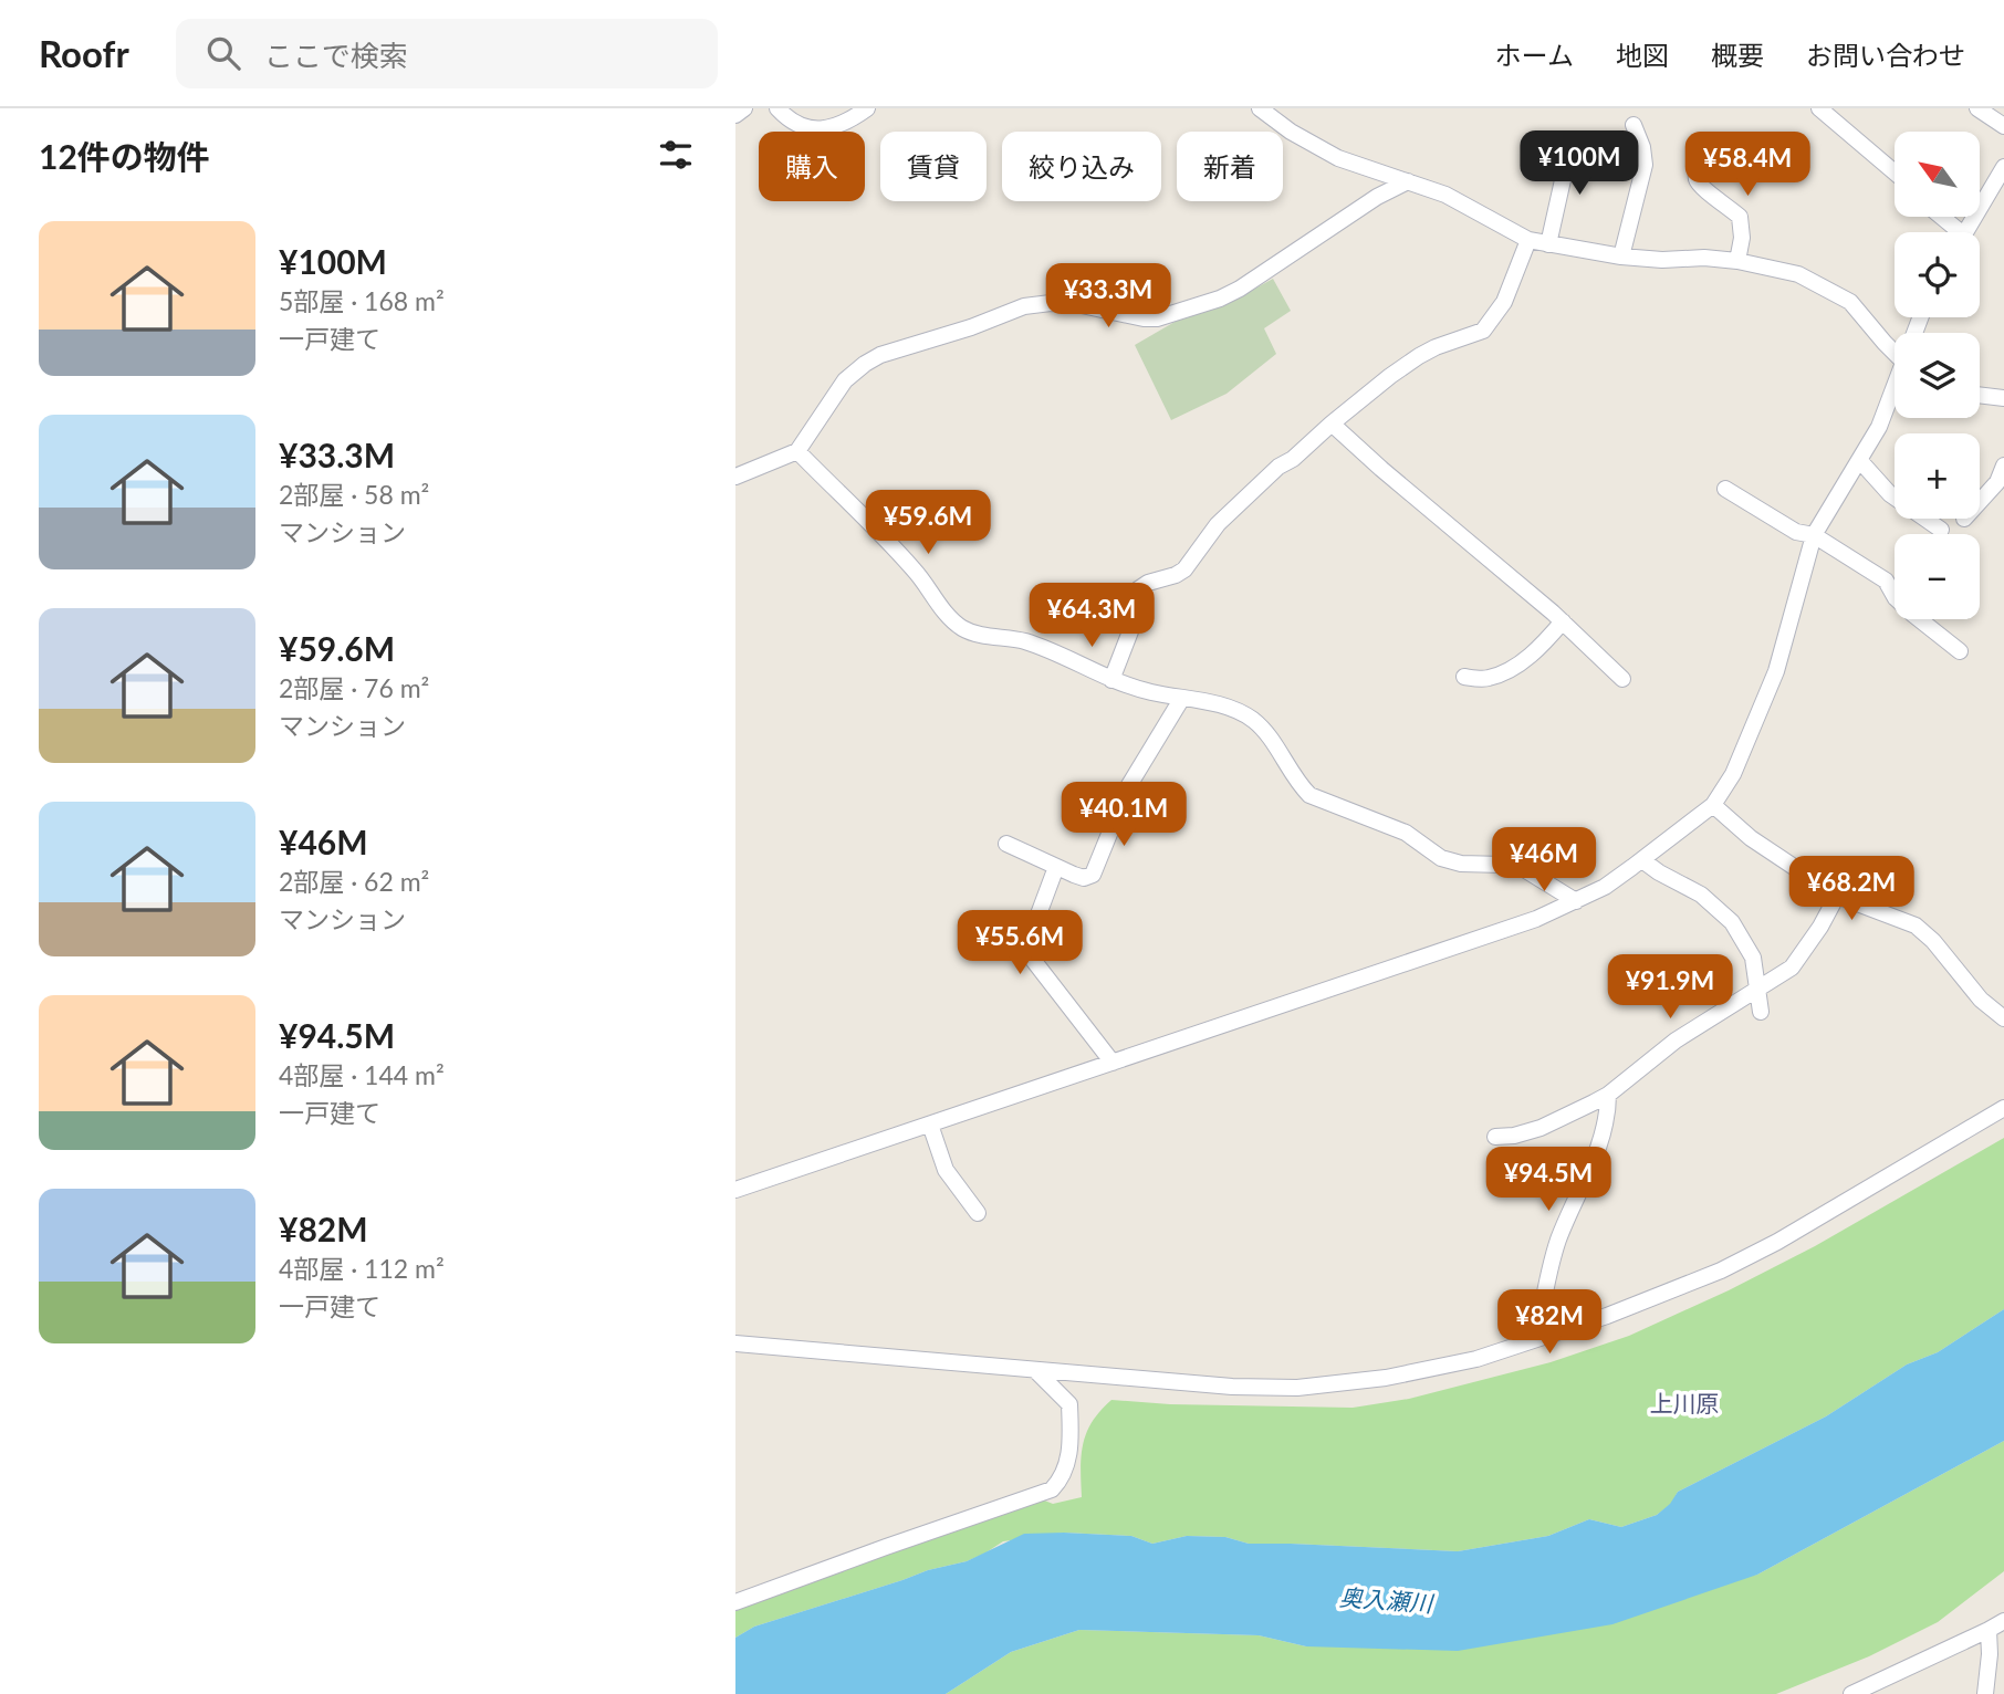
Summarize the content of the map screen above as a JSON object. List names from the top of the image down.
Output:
{
  "districts": ["上川原"],
  "water": ["奥入瀬川"],
  "north": "top left",
  "page": {
    "header": "Roofr",
    "search": "ここで検索",
    "nav": [
      "ホーム",
      "地図",
      "概要",
      "お問い合わせ"
    ],
    "heading": "12件の物件",
    "price": [
      "¥100M",
      "¥58.4M",
      "¥33.3M",
      "¥59.6M",
      "¥64.3M",
      "¥40.1M",
      "¥46M",
      "¥68.2M",
      "¥55.6M",
      "¥91.9M",
      "¥94.5M",
      "¥82M"
    ],
    "map_buttons": ["+", "−"],
    "chip": [
      "購入",
      "賃貸",
      "絞り込み",
      "新着"
    ],
    "list": [
      {
        "name": "¥100M",
        "note": "5部屋 · 168 m² · 一戸建て"
      },
      {
        "name": "¥33.3M",
        "note": "2部屋 · 58 m² · マンション"
      },
      {
        "name": "¥59.6M",
        "note": "2部屋 · 76 m² · マンション"
      },
      {
        "name": "¥46M",
        "note": "2部屋 · 62 m² · マンション"
      },
      {
        "name": "¥94.5M",
        "note": "4部屋 · 144 m² · 一戸建て"
      },
      {
        "name": "¥82M",
        "note": "4部屋 · 112 m² · 一戸建て"
      }
    ]
  }
}
